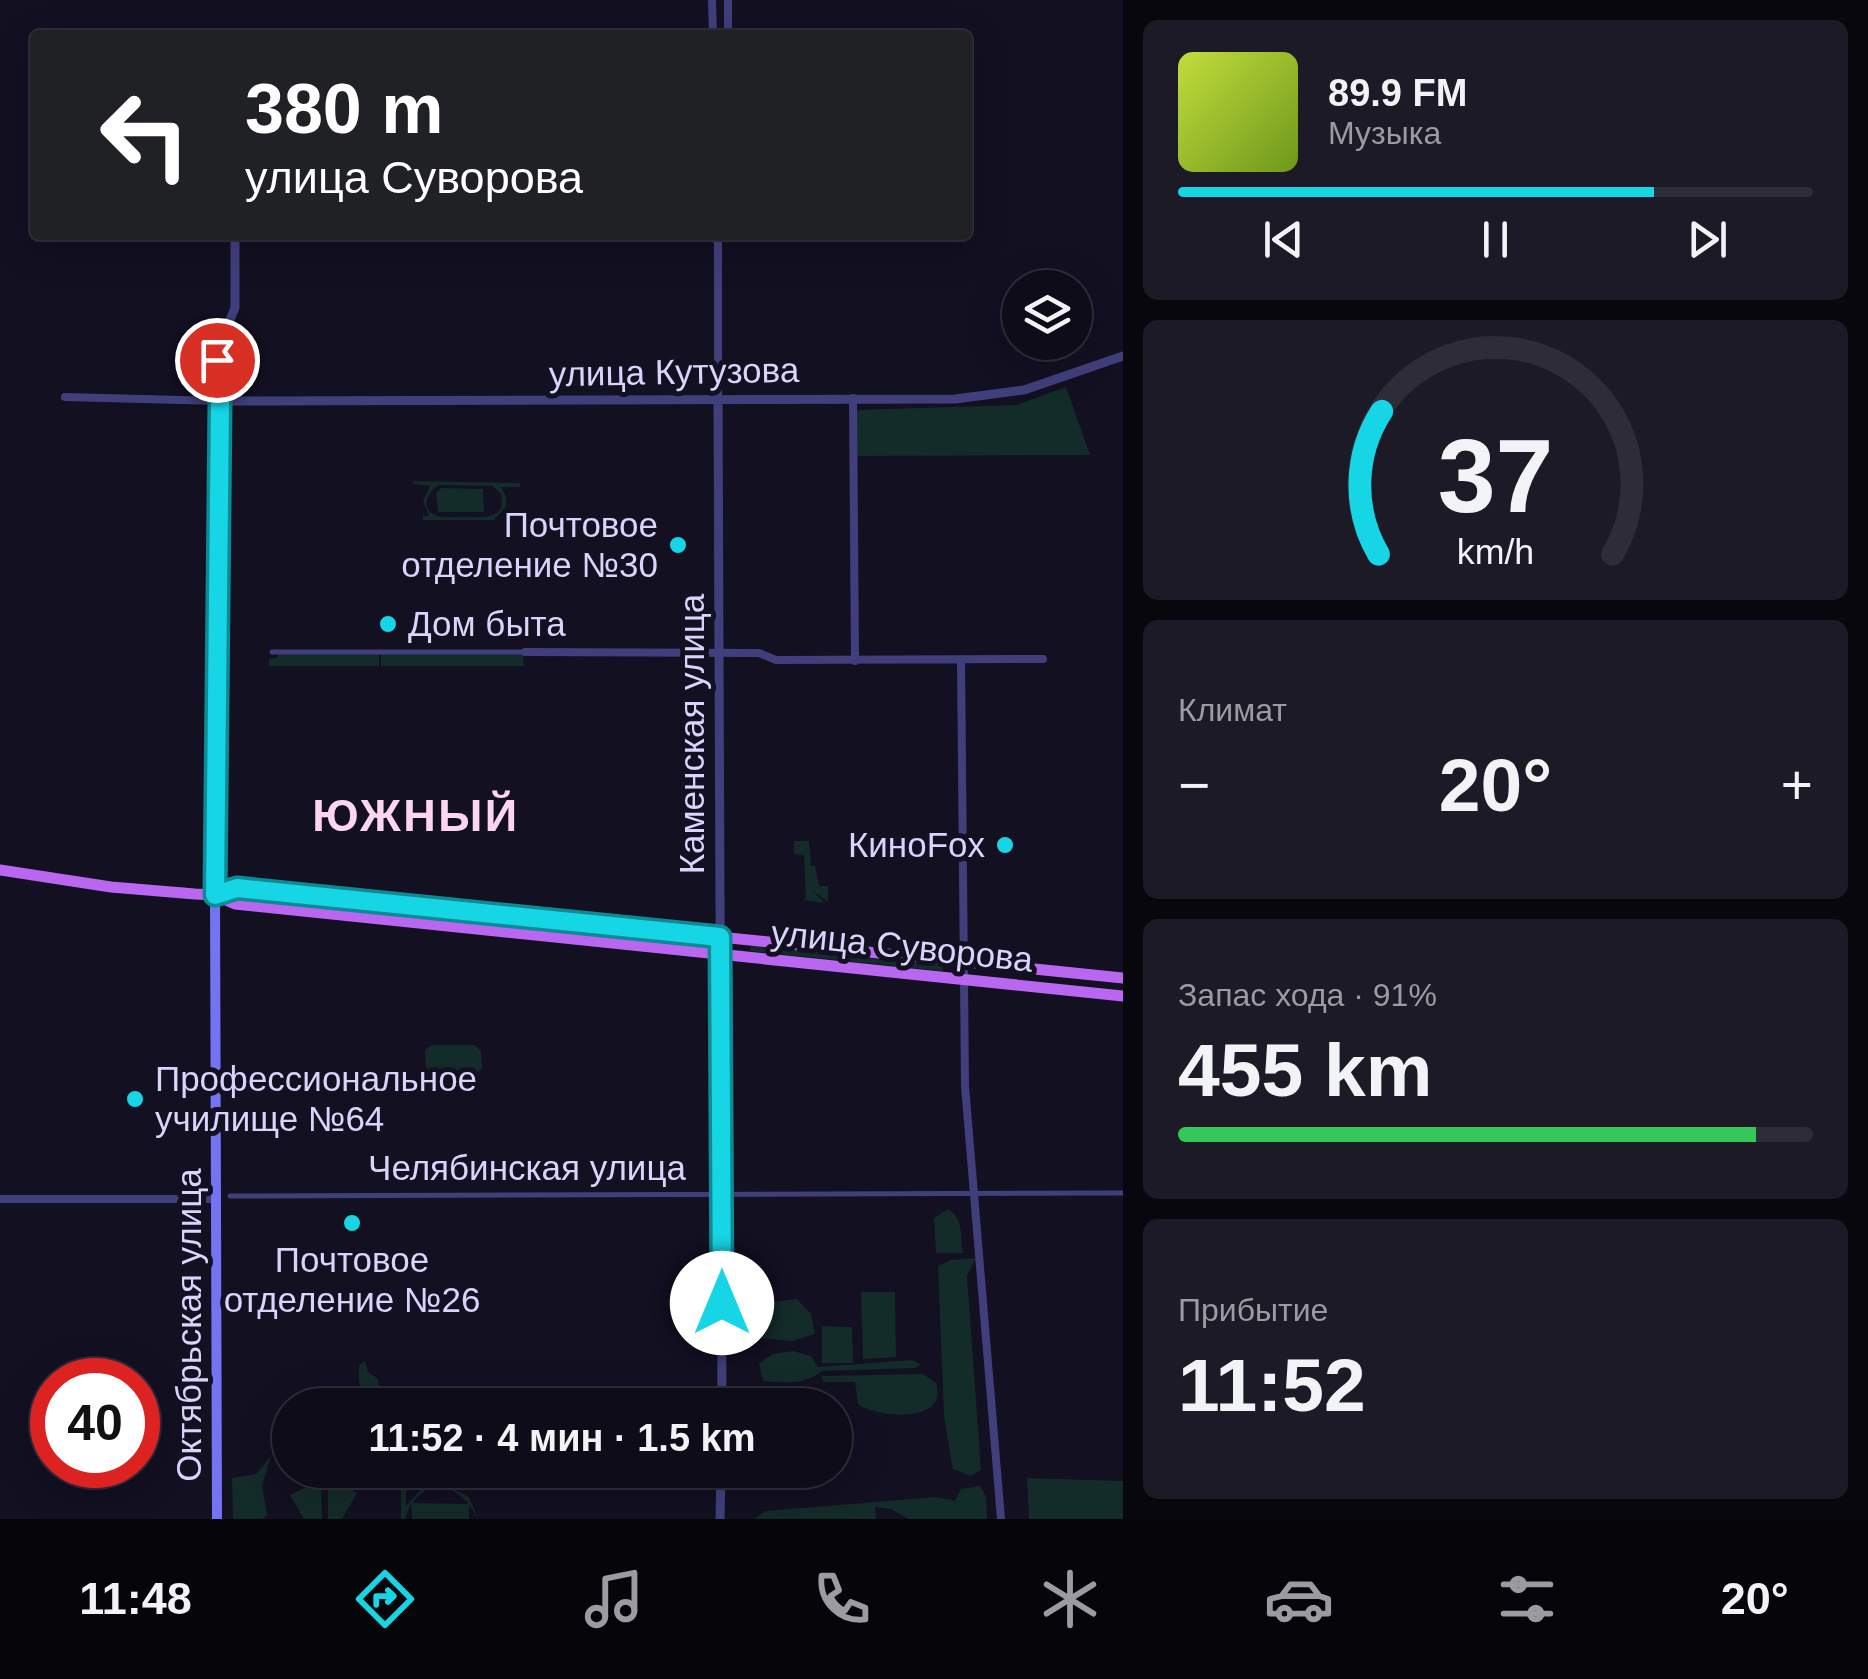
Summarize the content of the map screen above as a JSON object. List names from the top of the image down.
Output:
{
  "streets": {
    "main road": ["улица Суворова", "Октябрьская улица"],
    "street": ["улица Кутузова", "Каменская улица", "Челябинская улица"]
  },
  "crossings": [
    ["улица Кутузова", "Каменская улица"],
    ["улица Кутузова", "Октябрьская улица"],
    ["Каменская улица", "улица Суворова"],
    ["Каменская улица", "Челябинская улица"],
    ["улица Суворова", "Октябрьская улица"]
  ],
  "districts": ["ЮЖНЫЙ"],
  "places": [
    "Почтовое отделение №30",
    "Дом быта",
    "КиноFox",
    "Профессиональное училище №64",
    "Почтовое отделение №26"
  ],
  "page": {
    "turn": ["380 m", "улица Суворова"],
    "song": ["89.9 FM", "Музыка"],
    "tile": [
      "Климат",
      ["Запас хода · 91%", "455 km"],
      ["Прибытие", "11:52"]
    ],
    "heat": ["−", "20°", "+"],
    "limit": "40",
    "trip": "11:52 · 4 мин · 1.5 km",
    "tabs": ["11:48", "20°"],
    "gauge": ["37", "km/h"]
  }
}
